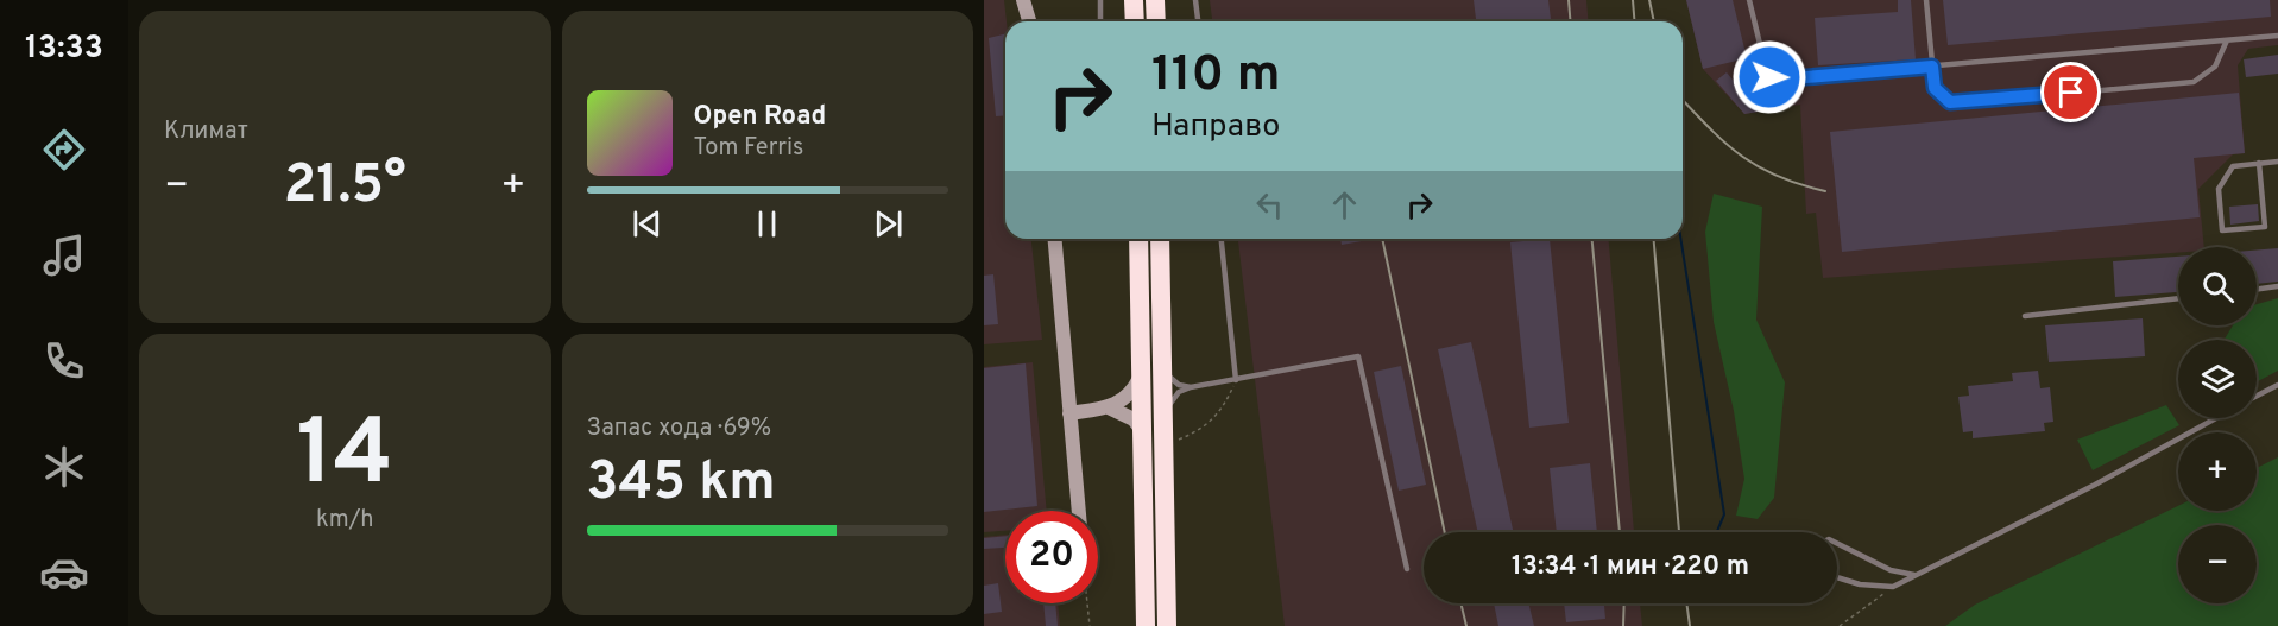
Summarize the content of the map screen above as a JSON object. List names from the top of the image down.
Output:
{
  "page": {
    "tabs": "13:33",
    "tile": [
      "Климат",
      ["14", "km/h"],
      ["Запас хода · 69%", "345 km"]
    ],
    "turn": ["110 m", "Направо"],
    "song": ["Open Road", "Tom Ferris"],
    "heat": ["−", "21.5°", "+"],
    "map_buttons": ["+", "−"],
    "limit": "20",
    "trip": "13:34 · 1 мин · 220 m"
  }
}
